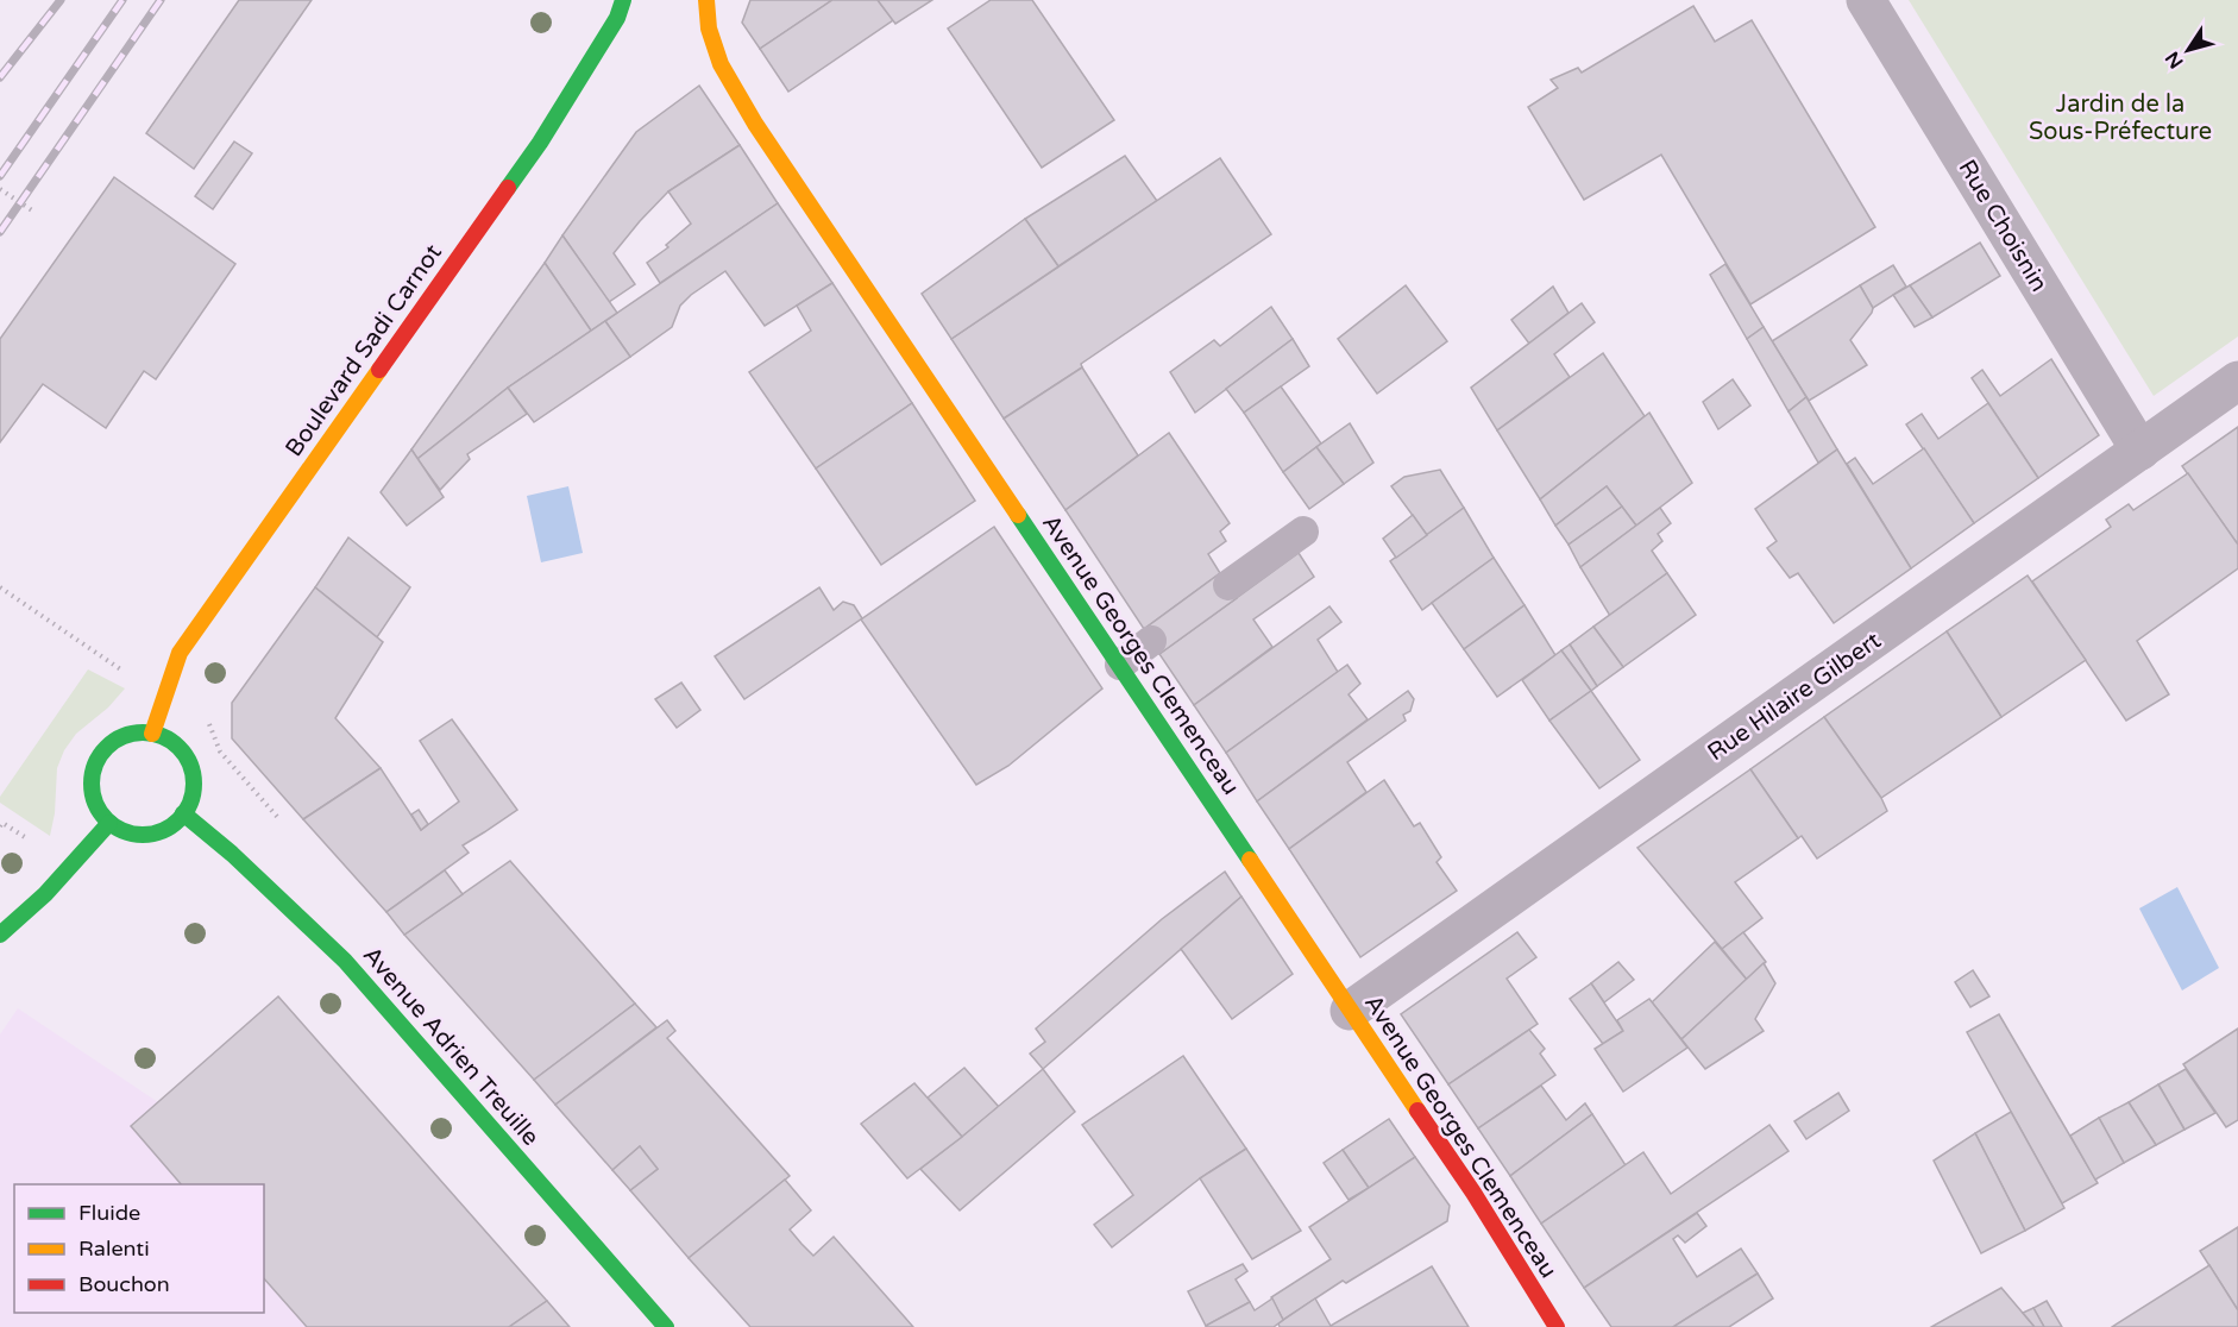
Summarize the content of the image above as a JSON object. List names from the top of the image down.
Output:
{
  "streets": {
    "main road": ["Boulevard Sadi Carnot", "Avenue Georges Clemenceau", "Avenue Adrien Treuille"],
    "street": ["Rue Choisnin", "Rue Hilaire Gilbert"]
  },
  "crossings": [
    ["Rue Choisnin", "Rue Hilaire Gilbert"],
    ["Boulevard Sadi Carnot", "Avenue Adrien Treuille"],
    ["Avenue Georges Clemenceau", "Rue Hilaire Gilbert"]
  ],
  "parks": ["Jardin de la Sous-Préfecture"],
  "legend": ["Fluide", "Ralenti", "Bouchon"],
  "north": "bottom left"
}
